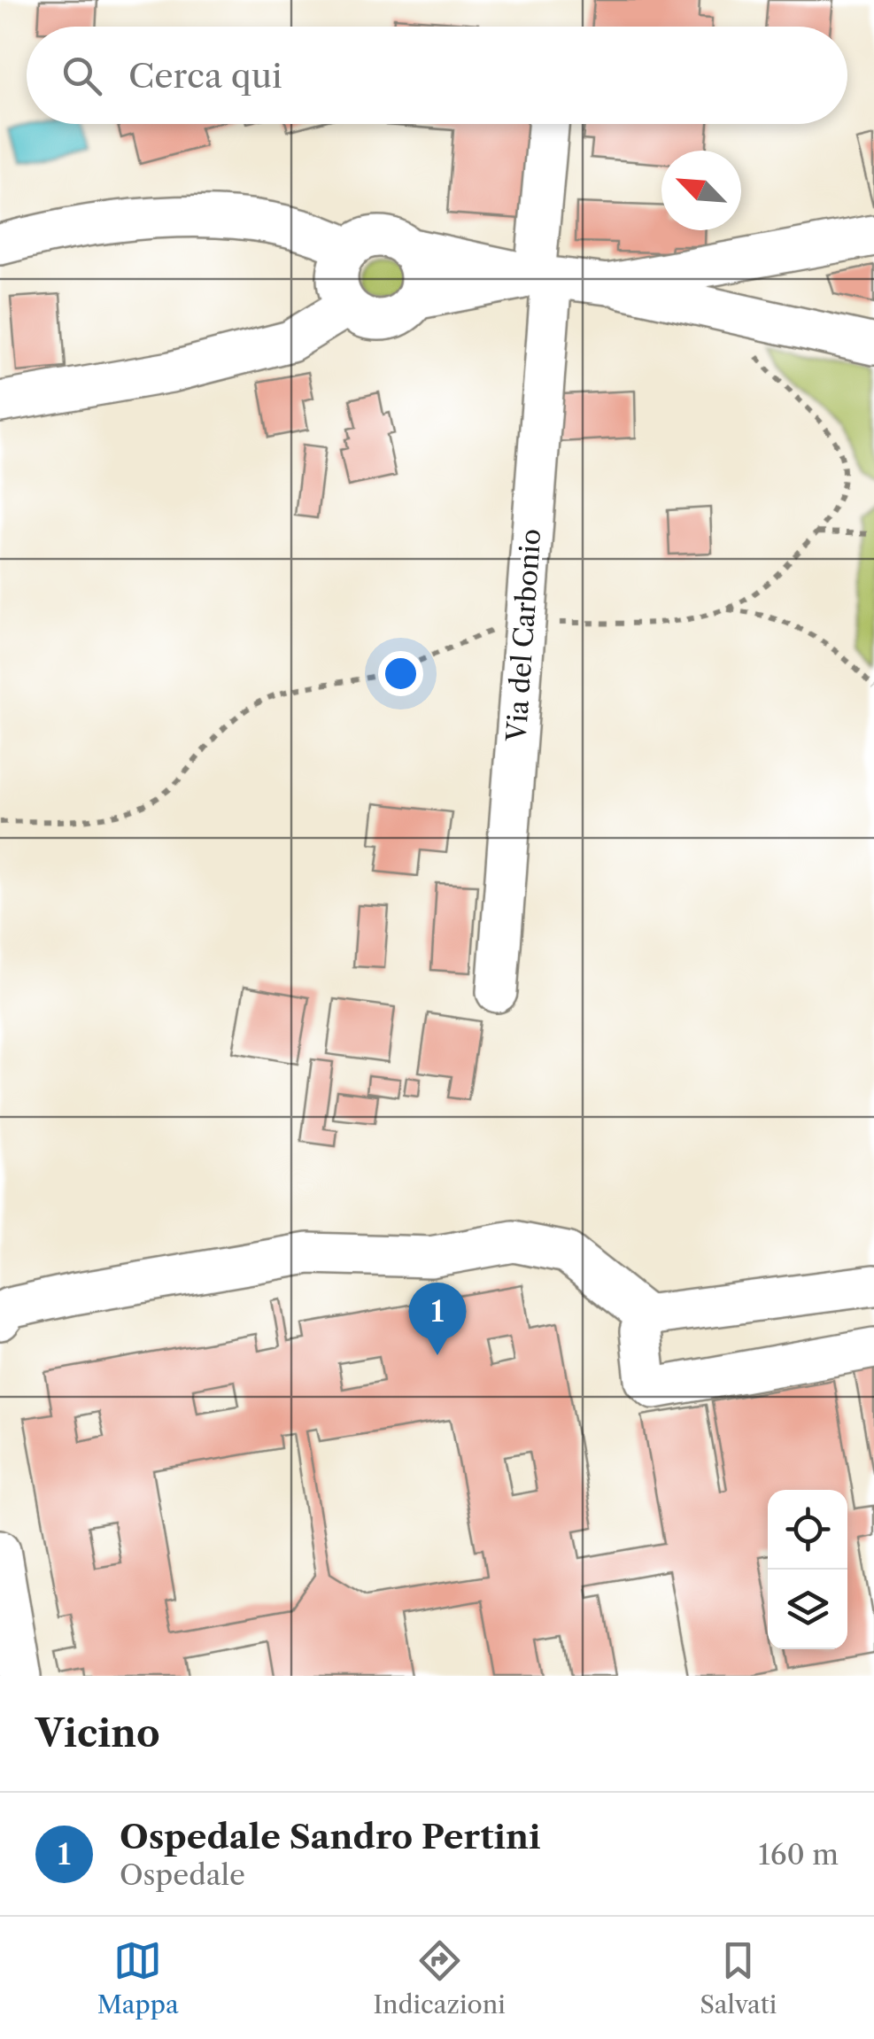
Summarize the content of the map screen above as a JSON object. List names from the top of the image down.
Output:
{
  "streets": {
    "street": ["Via del Carbonio"]
  },
  "north": "top left",
  "page": {
    "search": "Cerca qui",
    "pins": "1",
    "heading": "Vicino",
    "list": [
      {
        "mark": "1",
        "name": "Ospedale Sandro Pertini",
        "note": "Ospedale",
        "value": "160 m"
      }
    ],
    "nav": ["Mappa", "Indicazioni", "Salvati"]
  }
}
